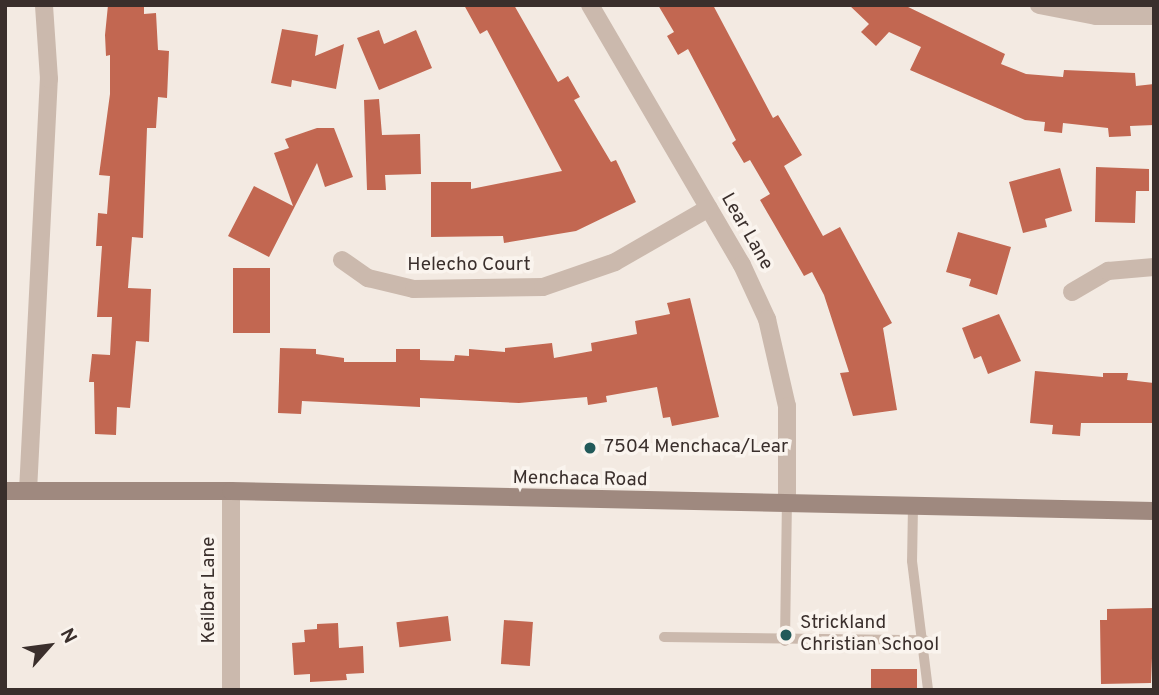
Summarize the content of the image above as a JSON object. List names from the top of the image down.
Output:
{
  "streets": {
    "main road": ["Menchaca Road"],
    "street": ["Lear Lane", "Helecho Court", "Keilbar Lane"]
  },
  "crossings": [
    ["Lear Lane", "Helecho Court"],
    ["Lear Lane", "Menchaca Road"],
    ["Menchaca Road", "Keilbar Lane"]
  ],
  "places": ["7504 Menchaca/Lear", "Strickland Christian School"],
  "north": "top right"
}
